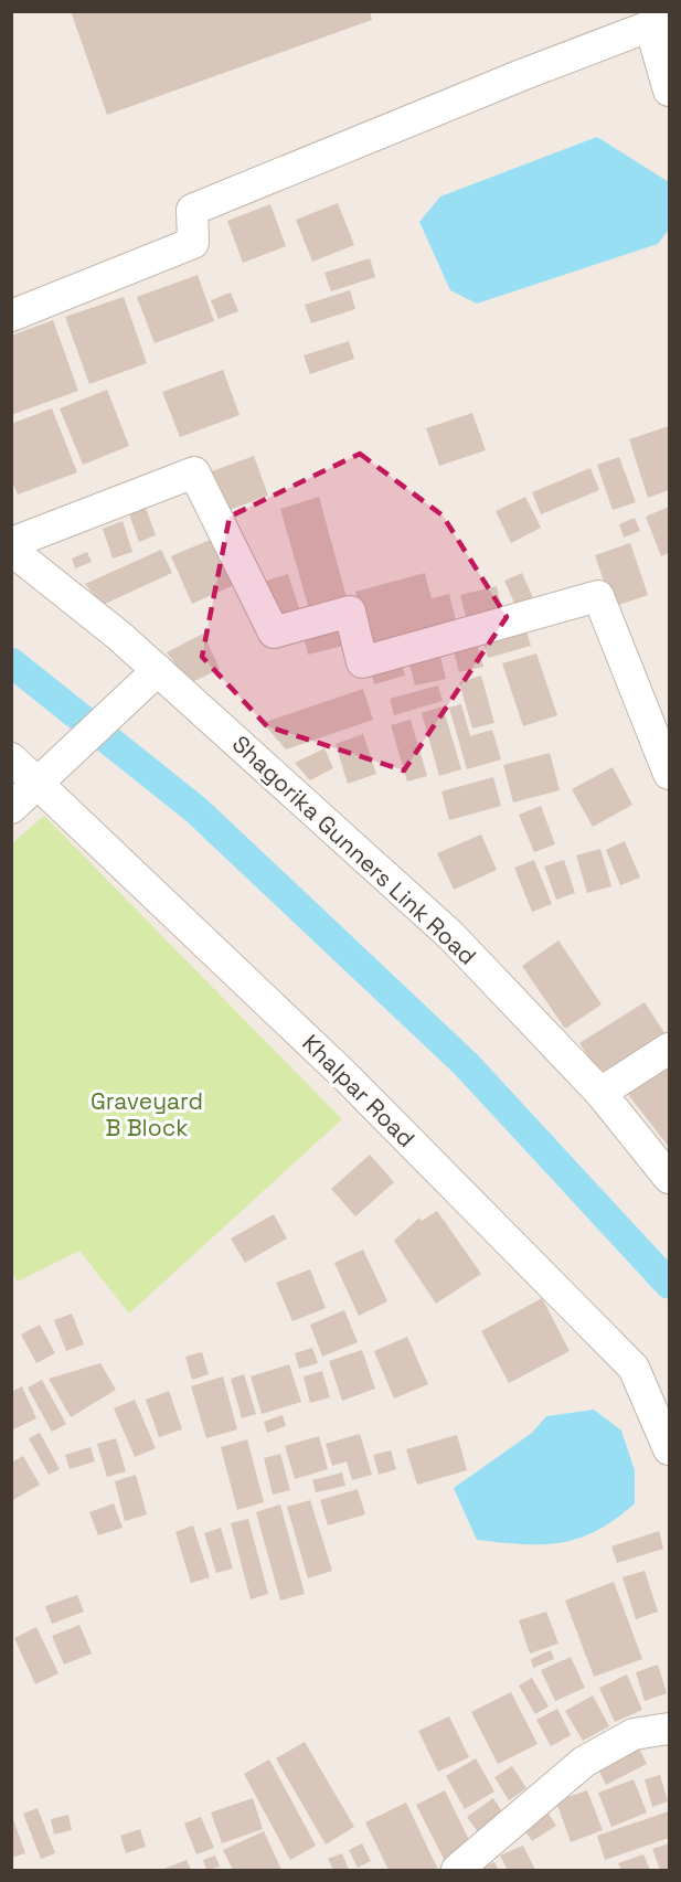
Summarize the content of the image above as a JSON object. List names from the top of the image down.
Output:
{
  "streets": {
    "street": ["Shagorika Gunners Link Road", "Khalpar Road"]
  },
  "parks": ["Graveyard B Block"]
}
